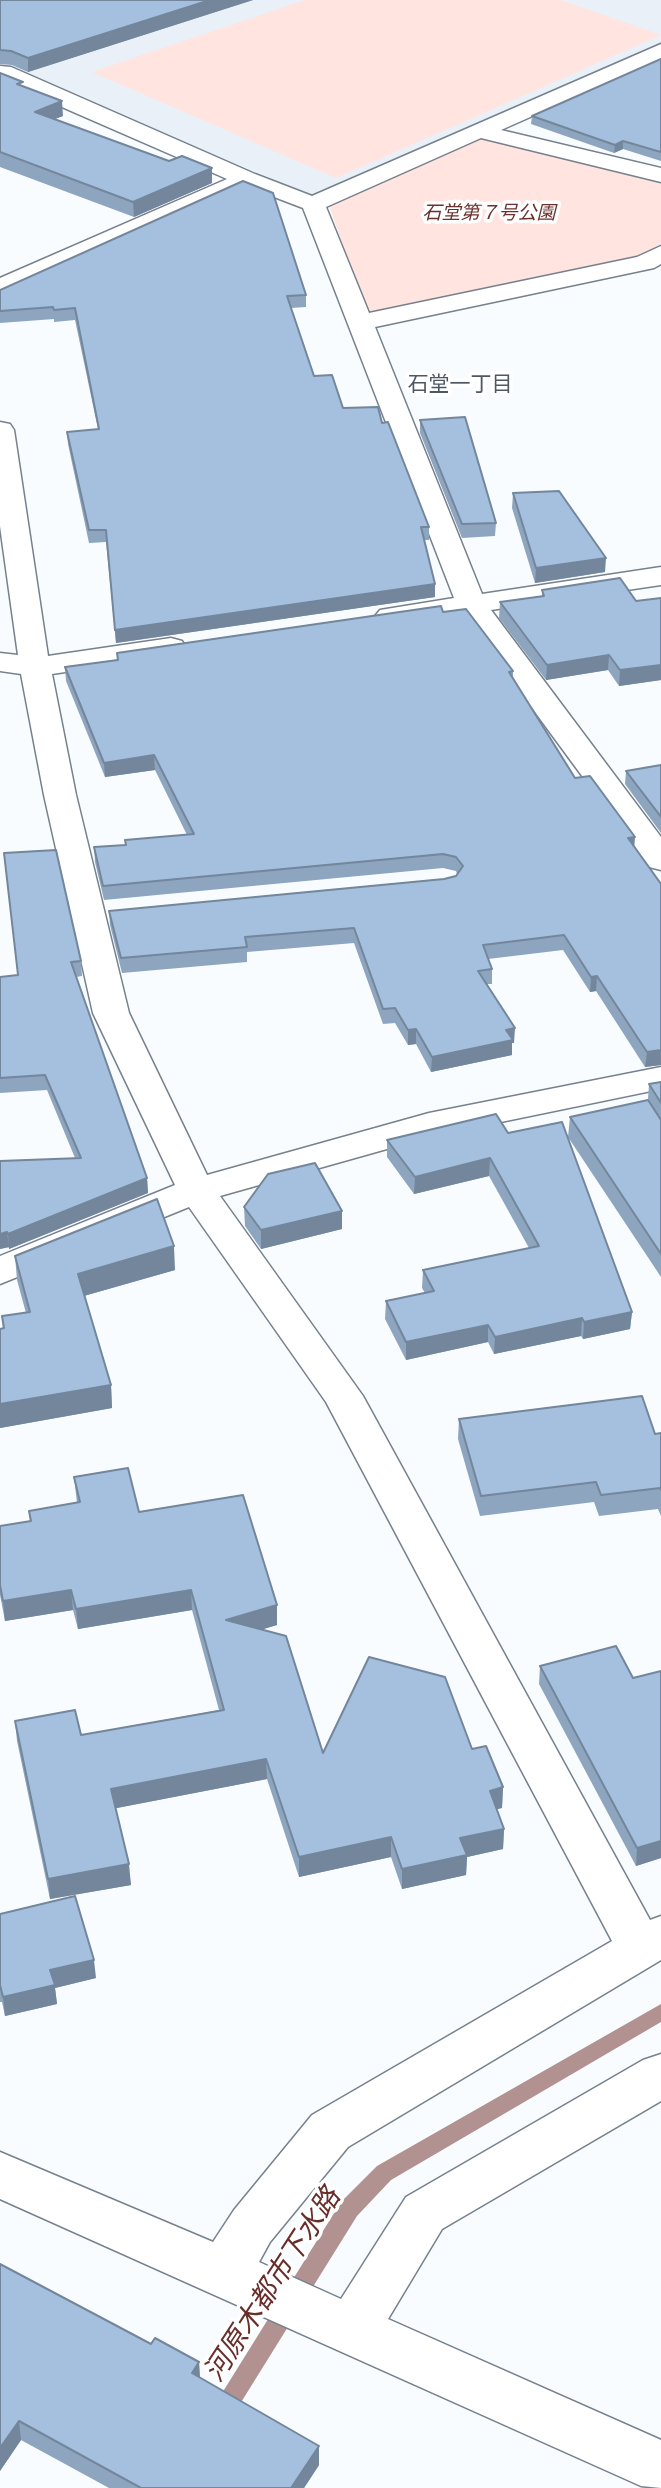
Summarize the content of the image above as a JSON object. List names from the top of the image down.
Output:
{
  "districts": ["石堂一丁目"],
  "water": ["河原木都市下水路"],
  "parks": ["石堂第７号公園"]
}
